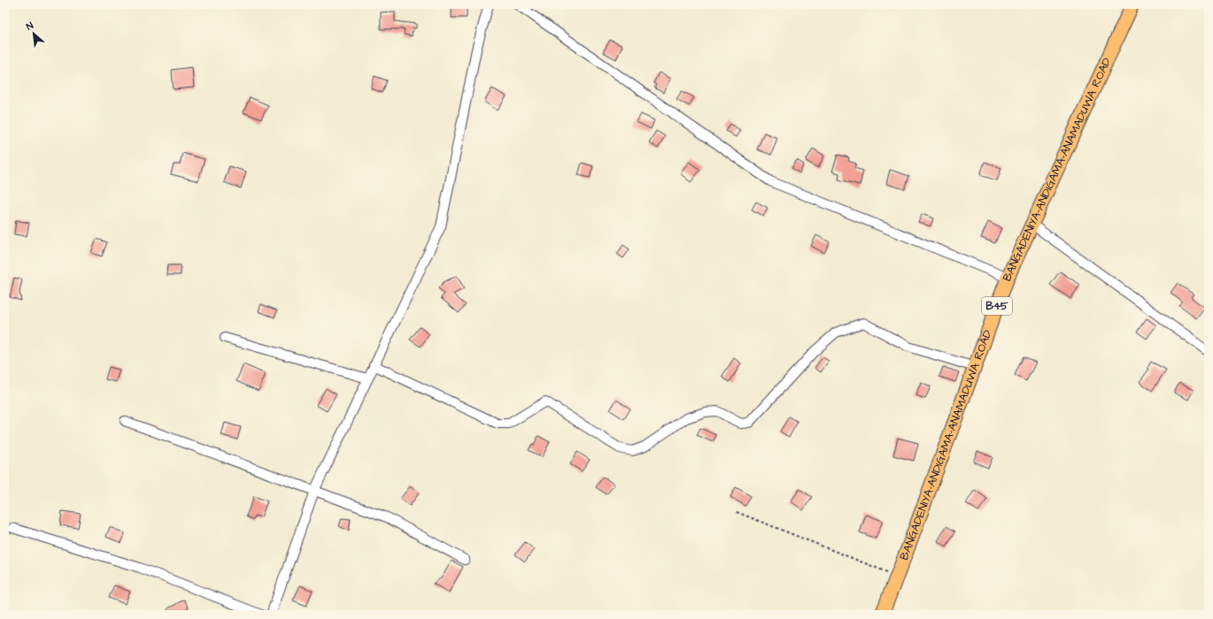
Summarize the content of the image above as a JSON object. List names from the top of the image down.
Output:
{
  "streets": {
    "main road": ["BANGADENIYA-ANDIGAMA-ANAMADUWA ROAD", "B45"]
  },
  "north": "top left"
}
